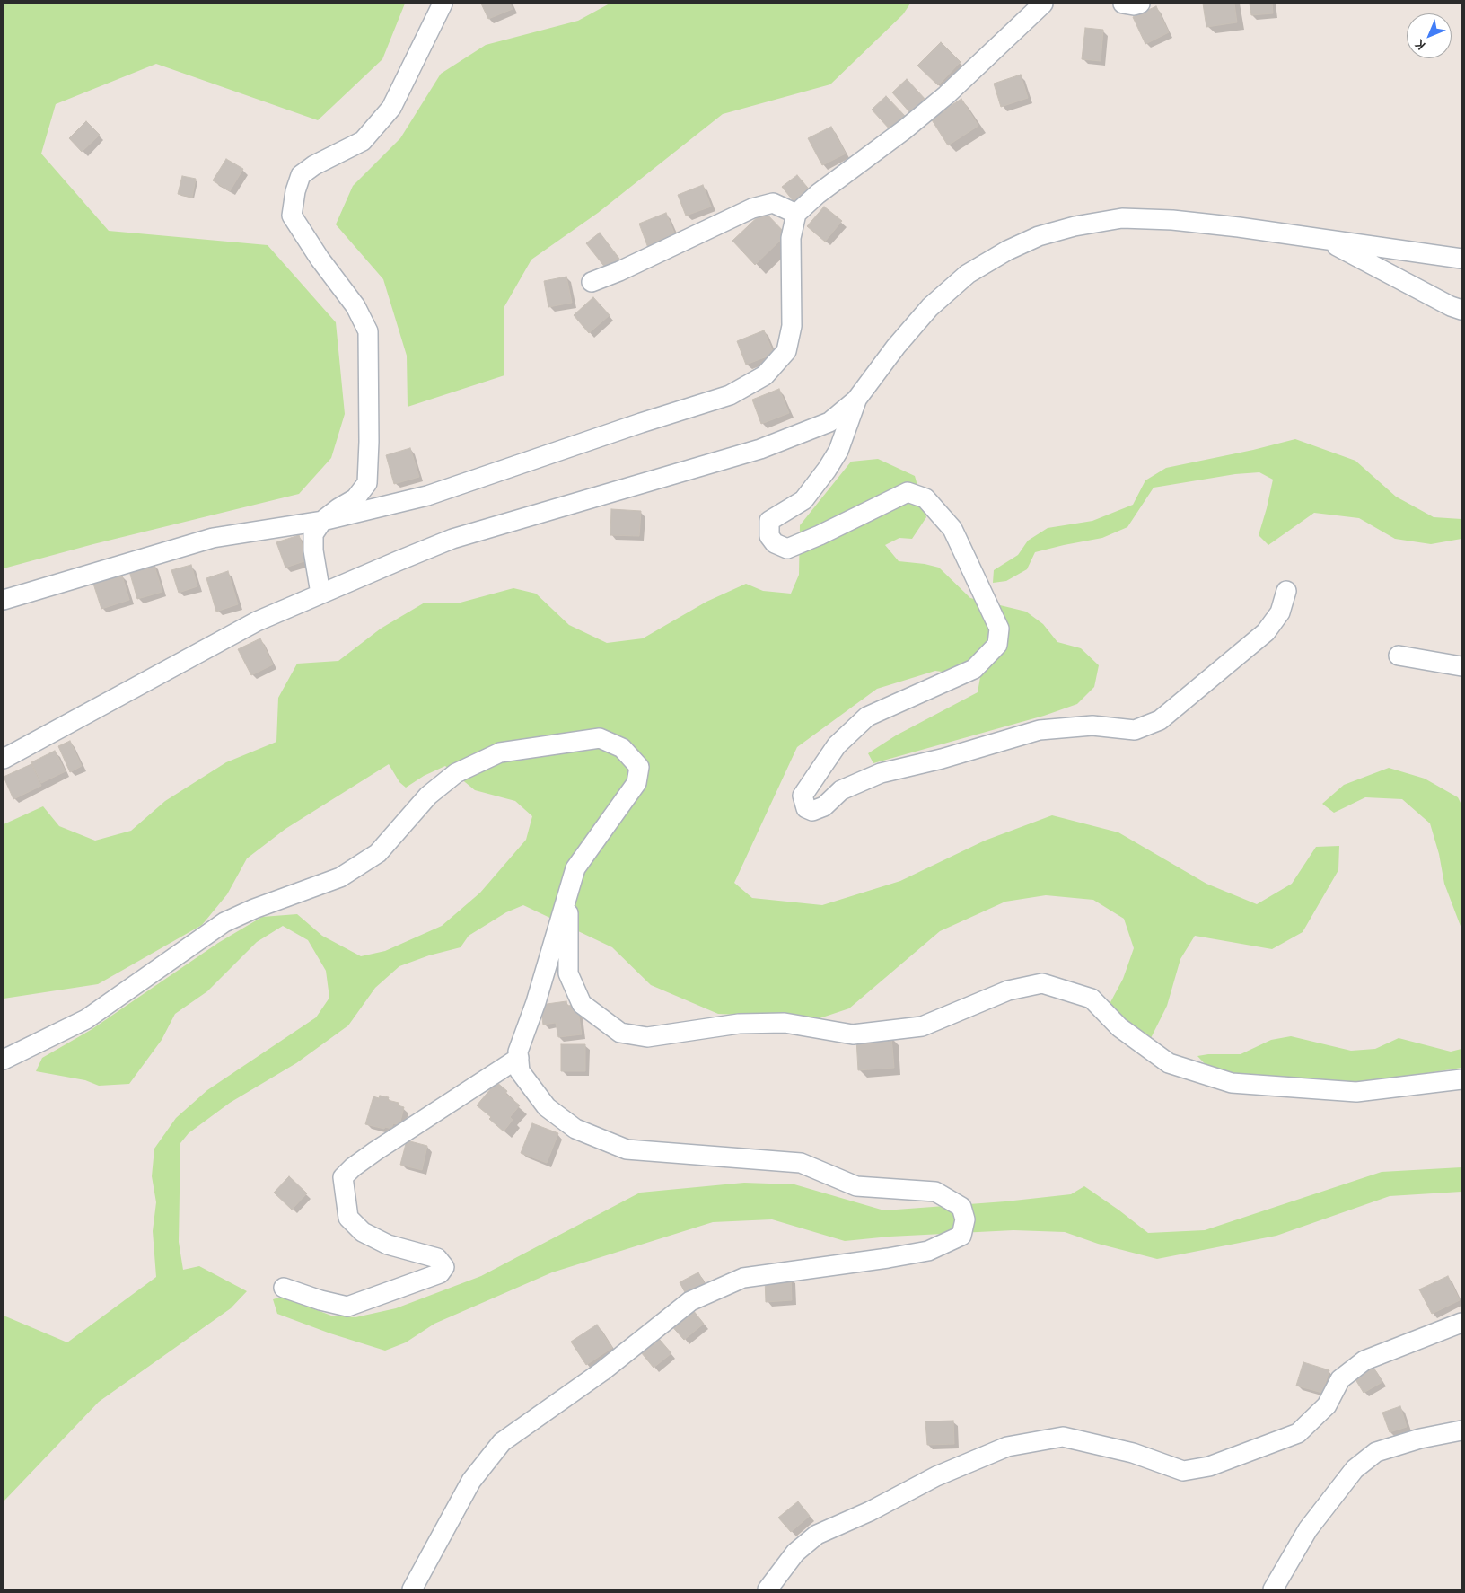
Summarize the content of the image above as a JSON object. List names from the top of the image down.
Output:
{
  "north": "bottom left"
}
